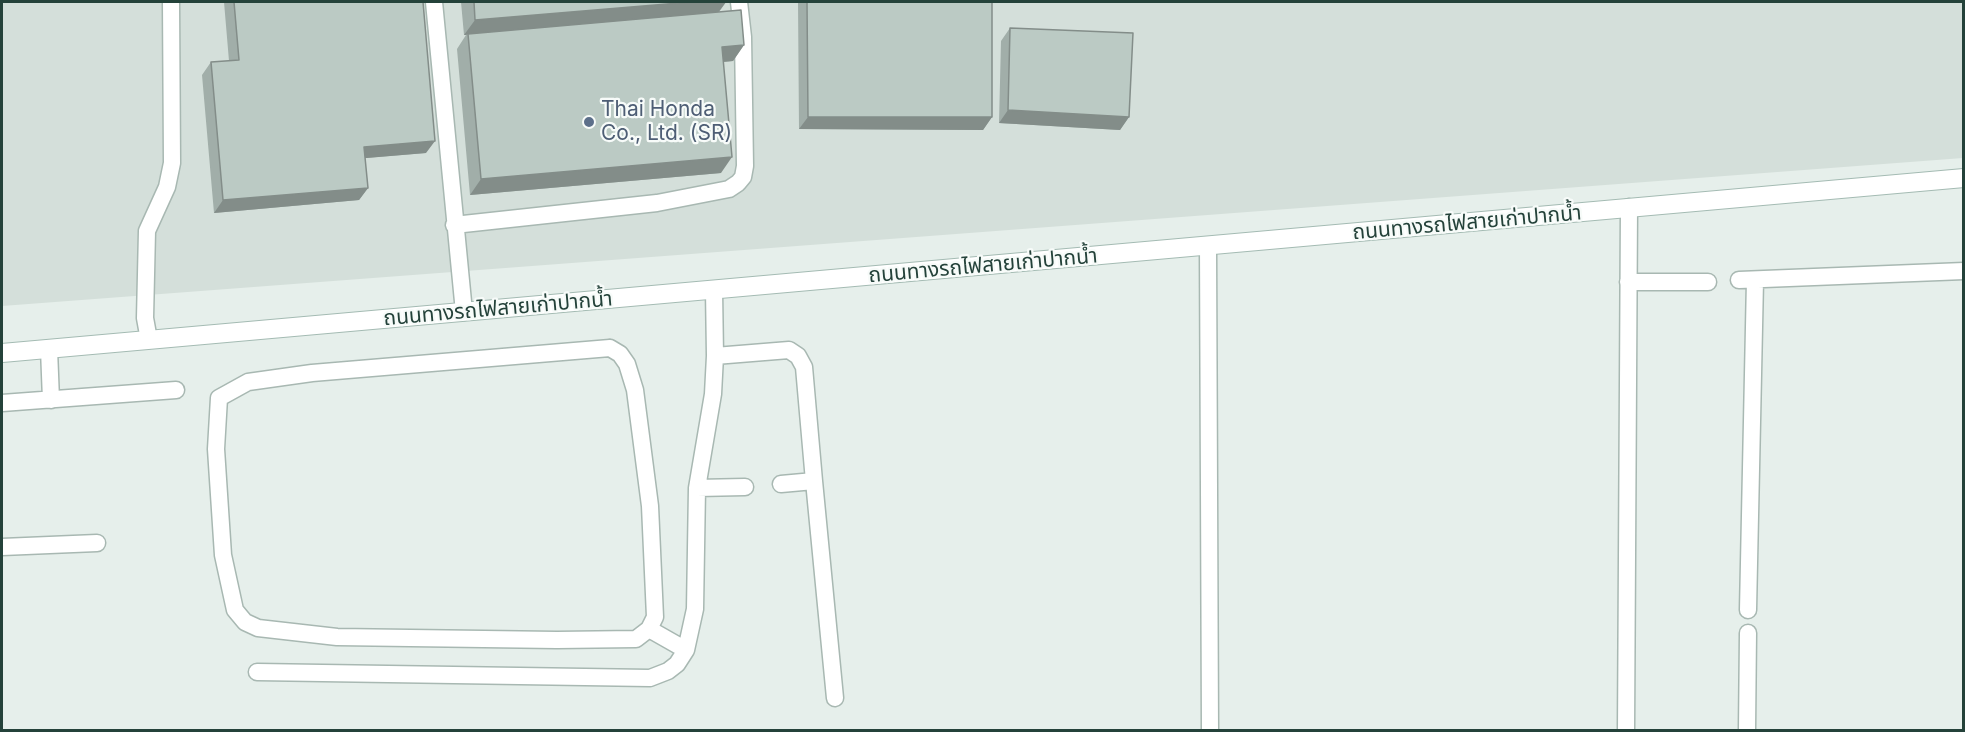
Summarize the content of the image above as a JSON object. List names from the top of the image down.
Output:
{
  "streets": {
    "main road": ["ถนนทางรถไฟสายเก่าปากน้ำ"]
  },
  "places": ["Thai Honda Co., Ltd. (SR)"]
}
